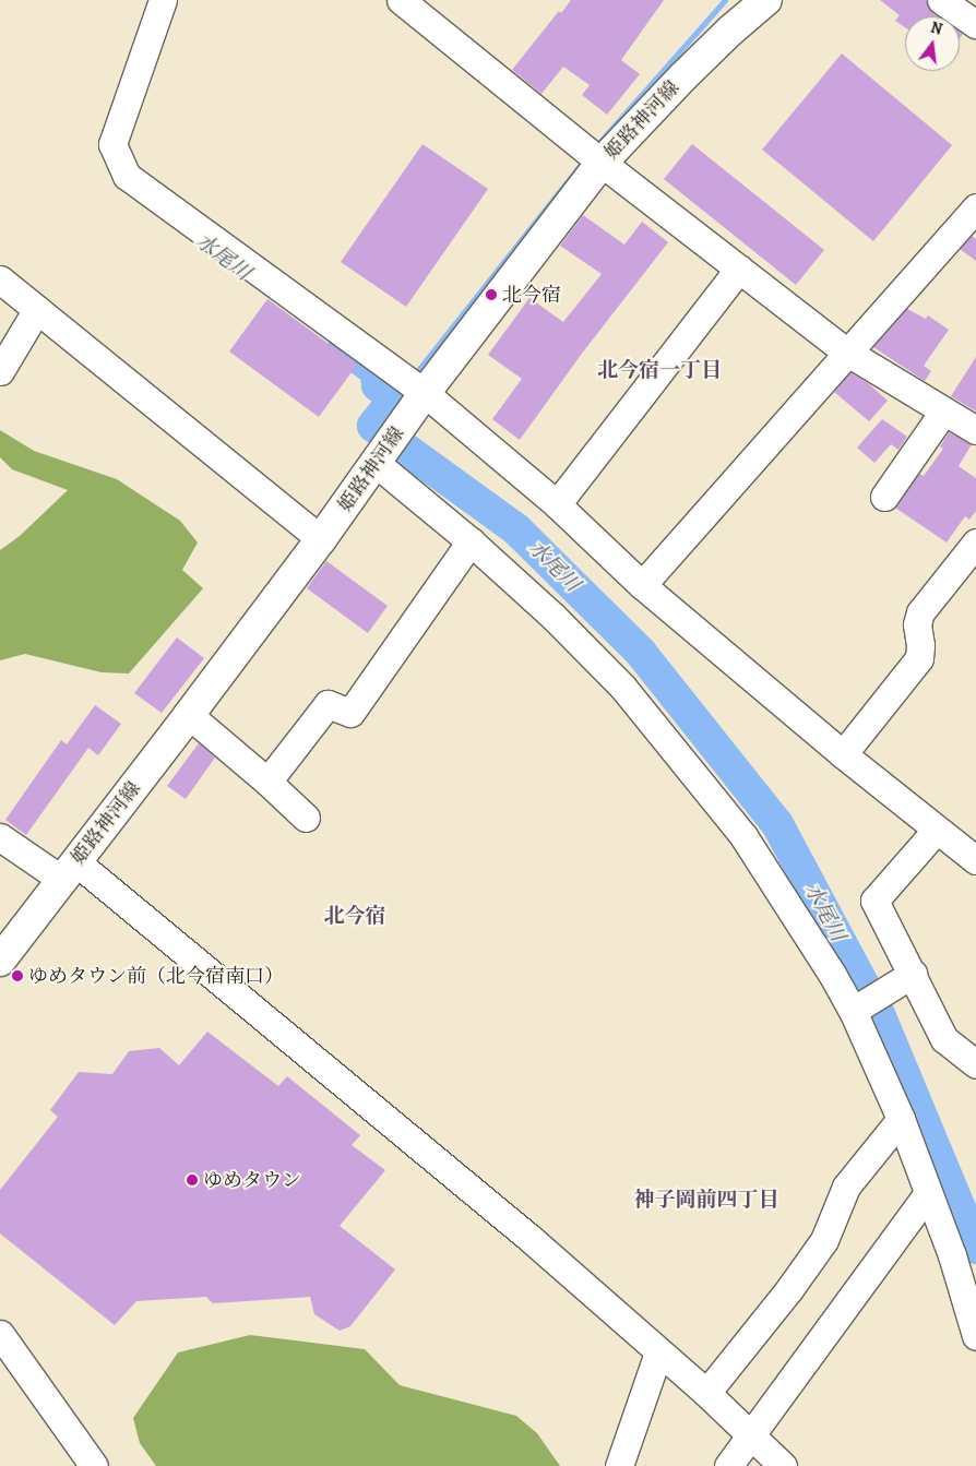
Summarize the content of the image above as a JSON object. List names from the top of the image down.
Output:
{
  "streets": {
    "main road": ["姫路神河線"]
  },
  "districts": ["北今宿一丁目", "北今宿", "神子岡前四丁目"],
  "water": ["水尾川"],
  "places": ["北今宿", "ゆめタウン前（北今宿南口）", "ゆめタウン"],
  "north": "top"
}
